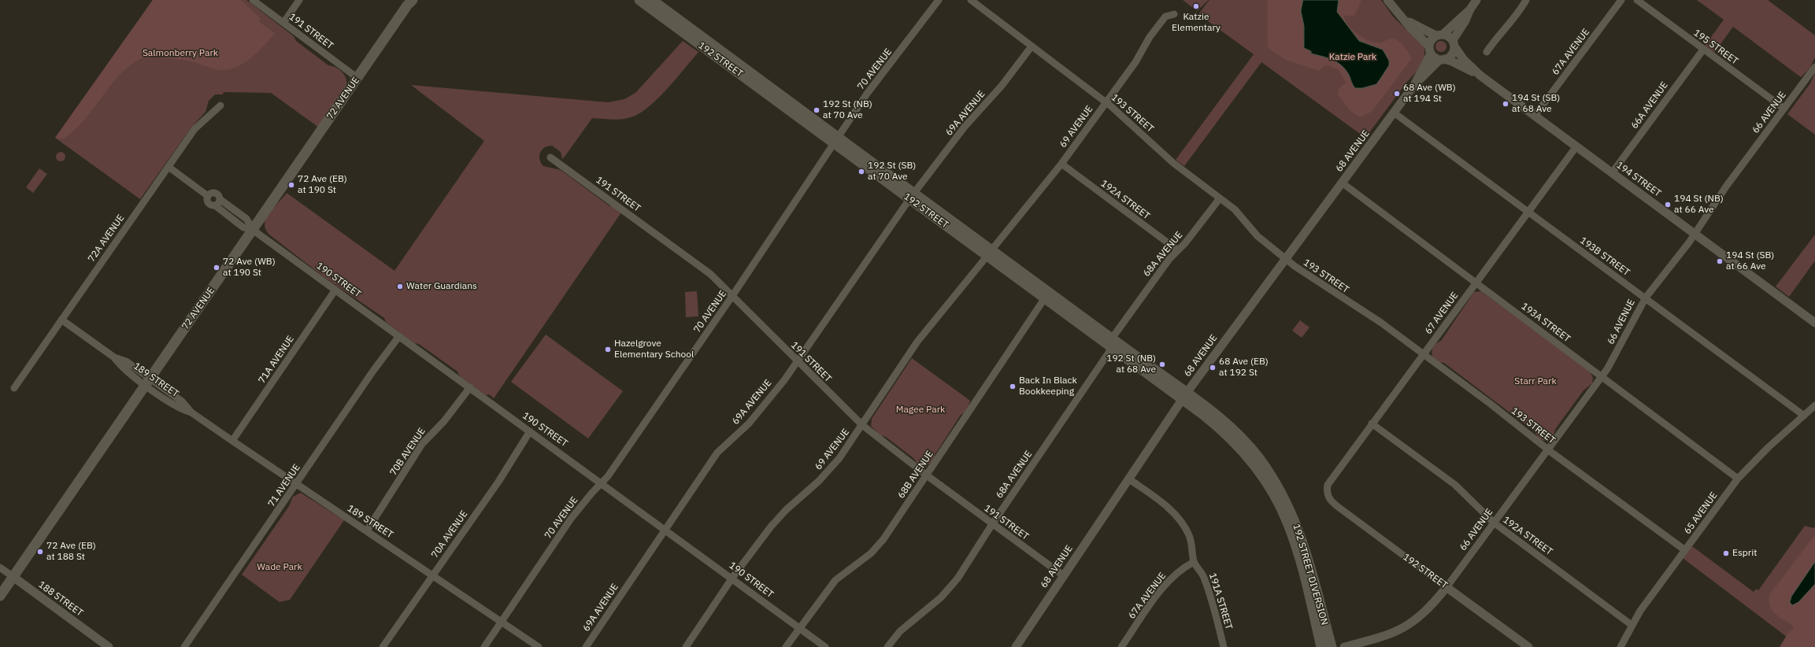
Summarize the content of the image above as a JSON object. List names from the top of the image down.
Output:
{
  "streets": {
    "main road": ["192 STREET", "72 AVENUE", "192 STREET DIVERSION"],
    "street": [
      "191 STREET",
      "195 STREET",
      "67A AVENUE",
      "70 AVENUE",
      "66A AVENUE",
      "66 AVENUE",
      "69A AVENUE",
      "193 STREET",
      "69 AVENUE",
      "68 AVENUE",
      "194 STREET",
      "192A STREET",
      "72A AVENUE",
      "68A AVENUE",
      "193B STREET",
      "190 STREET",
      "67 AVENUE",
      "193A STREET",
      "71A AVENUE",
      "189 STREET",
      "70B AVENUE",
      "68B AVENUE",
      "71 AVENUE",
      "65 AVENUE",
      "70A AVENUE",
      "188 STREET",
      "191A STREET"
    ]
  },
  "crossings": [
    ["191 STREET", "70 AVENUE"],
    ["191 STREET", "72 AVENUE"],
    ["191 STREET", "69A AVENUE"],
    ["191 STREET", "69 AVENUE"],
    ["191 STREET", "68 AVENUE"],
    ["191 STREET", "68A AVENUE"],
    ["191 STREET", "68B AVENUE"],
    ["195 STREET", "66A AVENUE"],
    ["195 STREET", "66 AVENUE"],
    ["67A AVENUE", "194 STREET"],
    ["67A AVENUE", "191A STREET"],
    ["192 STREET", "70 AVENUE"],
    ["192 STREET", "66 AVENUE"],
    ["192 STREET", "69A AVENUE"],
    ["192 STREET", "69 AVENUE"],
    ["192 STREET", "68 AVENUE"],
    ["192 STREET", "68A AVENUE"],
    ["192 STREET", "67 AVENUE"],
    ["192 STREET", "68B AVENUE"],
    ["192 STREET", "192 STREET DIVERSION"],
    ["70 AVENUE", "190 STREET"],
    ["70 AVENUE", "189 STREET"],
    ["72 AVENUE", "190 STREET"],
    ["72 AVENUE", "189 STREET"],
    ["72 AVENUE", "188 STREET"],
    ["66A AVENUE", "194 STREET"],
    ["66 AVENUE", "193 STREET"],
    ["66 AVENUE", "194 STREET"],
    ["66 AVENUE", "192A STREET"],
    ["66 AVENUE", "193B STREET"],
    ["66 AVENUE", "193A STREET"],
    ["69A AVENUE", "193 STREET"],
    ["69A AVENUE", "190 STREET"],
    ["193 STREET", "69 AVENUE"],
    ["193 STREET", "68 AVENUE"],
    ["193 STREET", "68A AVENUE"],
    ["193 STREET", "67 AVENUE"],
    ["193 STREET", "65 AVENUE"],
    ["69 AVENUE", "192A STREET"],
    ["69 AVENUE", "190 STREET"],
    ["68 AVENUE", "194 STREET"],
    ["68 AVENUE", "193B STREET"],
    ["68 AVENUE", "193A STREET"],
    ["68 AVENUE", "192 STREET DIVERSION"],
    ["68 AVENUE", "191A STREET"],
    ["194 STREET", "67 AVENUE"],
    ["192A STREET", "68A AVENUE"],
    ["192A STREET", "67 AVENUE"],
    ["192A STREET", "65 AVENUE"],
    ["72A AVENUE", "190 STREET"],
    ["72A AVENUE", "189 STREET"],
    ["193B STREET", "67 AVENUE"],
    ["193B STREET", "65 AVENUE"],
    ["190 STREET", "71A AVENUE"],
    ["190 STREET", "70B AVENUE"],
    ["190 STREET", "68B AVENUE"],
    ["190 STREET", "71 AVENUE"],
    ["190 STREET", "70A AVENUE"],
    ["67 AVENUE", "193A STREET"],
    ["193A STREET", "65 AVENUE"],
    ["71A AVENUE", "189 STREET"],
    ["189 STREET", "70B AVENUE"],
    ["189 STREET", "71 AVENUE"],
    ["189 STREET", "70A AVENUE"]
  ],
  "parks": [
    "Salmonberry Park",
    "Katzie Park",
    "Starr Park",
    "Magee Park",
    "Wade Park"
  ],
  "places": [
    "Katzie Elementary",
    "68 Ave (WB) at 194 St",
    "194 St (SB) at 68 Ave",
    "192 St (NB) at 70 Ave",
    "192 St (SB) at 70 Ave",
    "72 Ave (EB) at 190 St",
    "194 St (NB) at 66 Ave",
    "194 St (SB) at 66 Ave",
    "72 Ave (WB) at 190 St",
    "Water Guardians",
    "Hazelgrove Elementary School",
    "192 St (NB) at 68 Ave",
    "68 Ave (EB) at 192 St",
    "Back In Black Bookkeeping",
    "72 Ave (EB) at 188 St",
    "Esprit"
  ]
}
